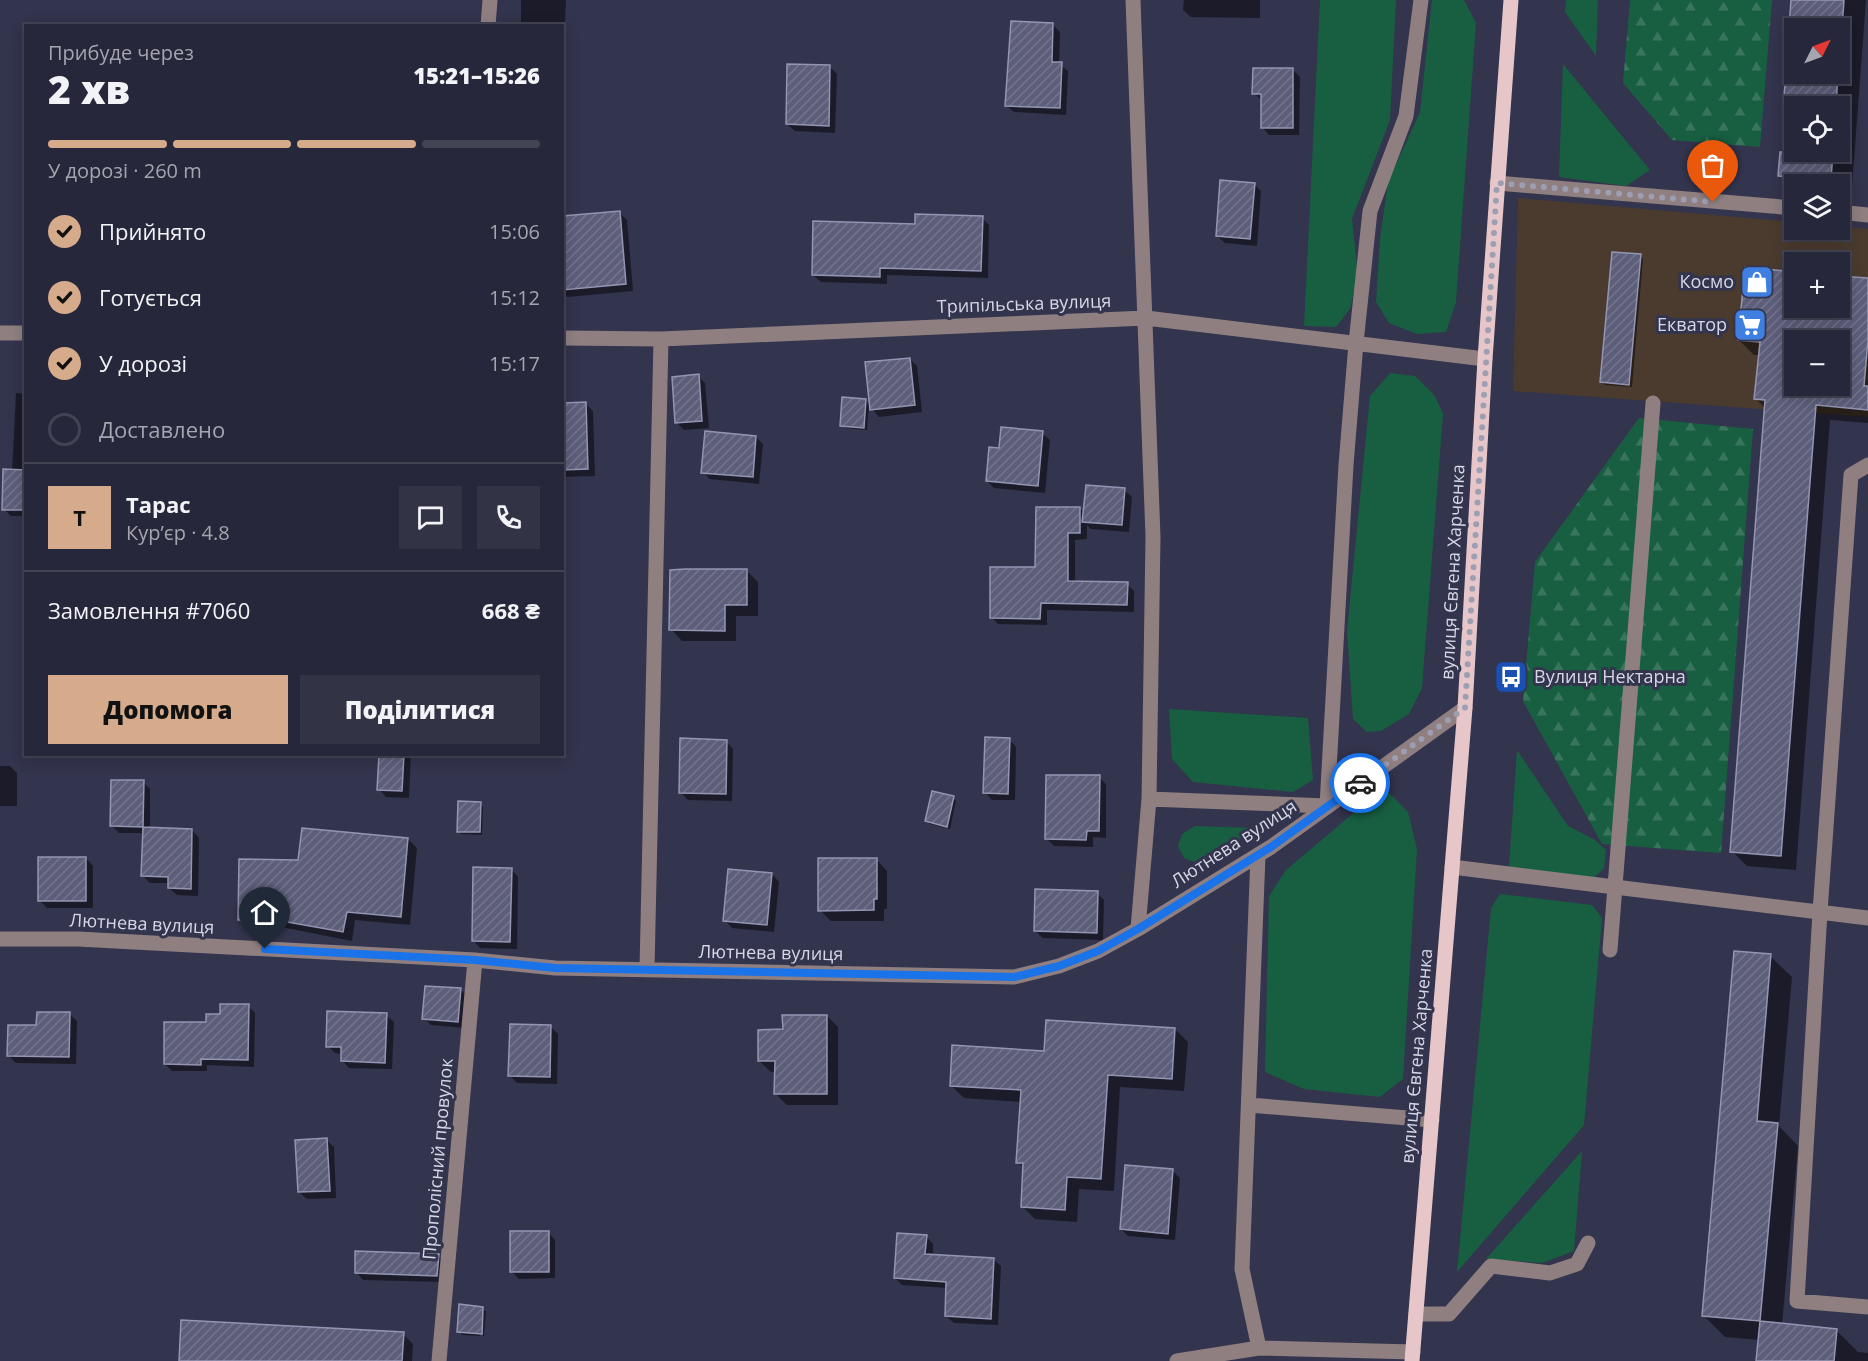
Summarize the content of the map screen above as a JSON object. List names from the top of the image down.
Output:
{
  "streets": {
    "main road": ["вулиця Євгена Харченка"],
    "street": ["Трипільська вулиця", "Лютнева вулиця", "Прополісний провулок"]
  },
  "crossings": [
    ["Трипільська вулиця", "вулиця Євгена Харченка"],
    ["вулиця Євгена Харченка", "Лютнева вулиця"],
    ["Лютнева вулиця", "Прополісний провулок"]
  ],
  "places": {
    "shop": ["Космо"],
    "supermarket": ["Екватор"],
    "bus stop": ["Вулиця Нектарна"]
  },
  "north": "top right",
  "page": {
    "map_buttons": ["+", "−"],
    "heading": ["2 хв", "Прибуде через", "15:21–15:26"],
    "panel": [
      "Тарас",
      "Кур’єр · 4.8",
      "Замовлення #7060",
      "668 ₴"
    ],
    "bar": "У дорозі · 260 m",
    "list": [
      ["Прийнято", "15:06"],
      ["Готується", "15:12"],
      ["У дорозі", "15:17"],
      "Доставлено"
    ],
    "round": "Т",
    "buttons": ["Допомога", "Поділитися"]
  }
}
